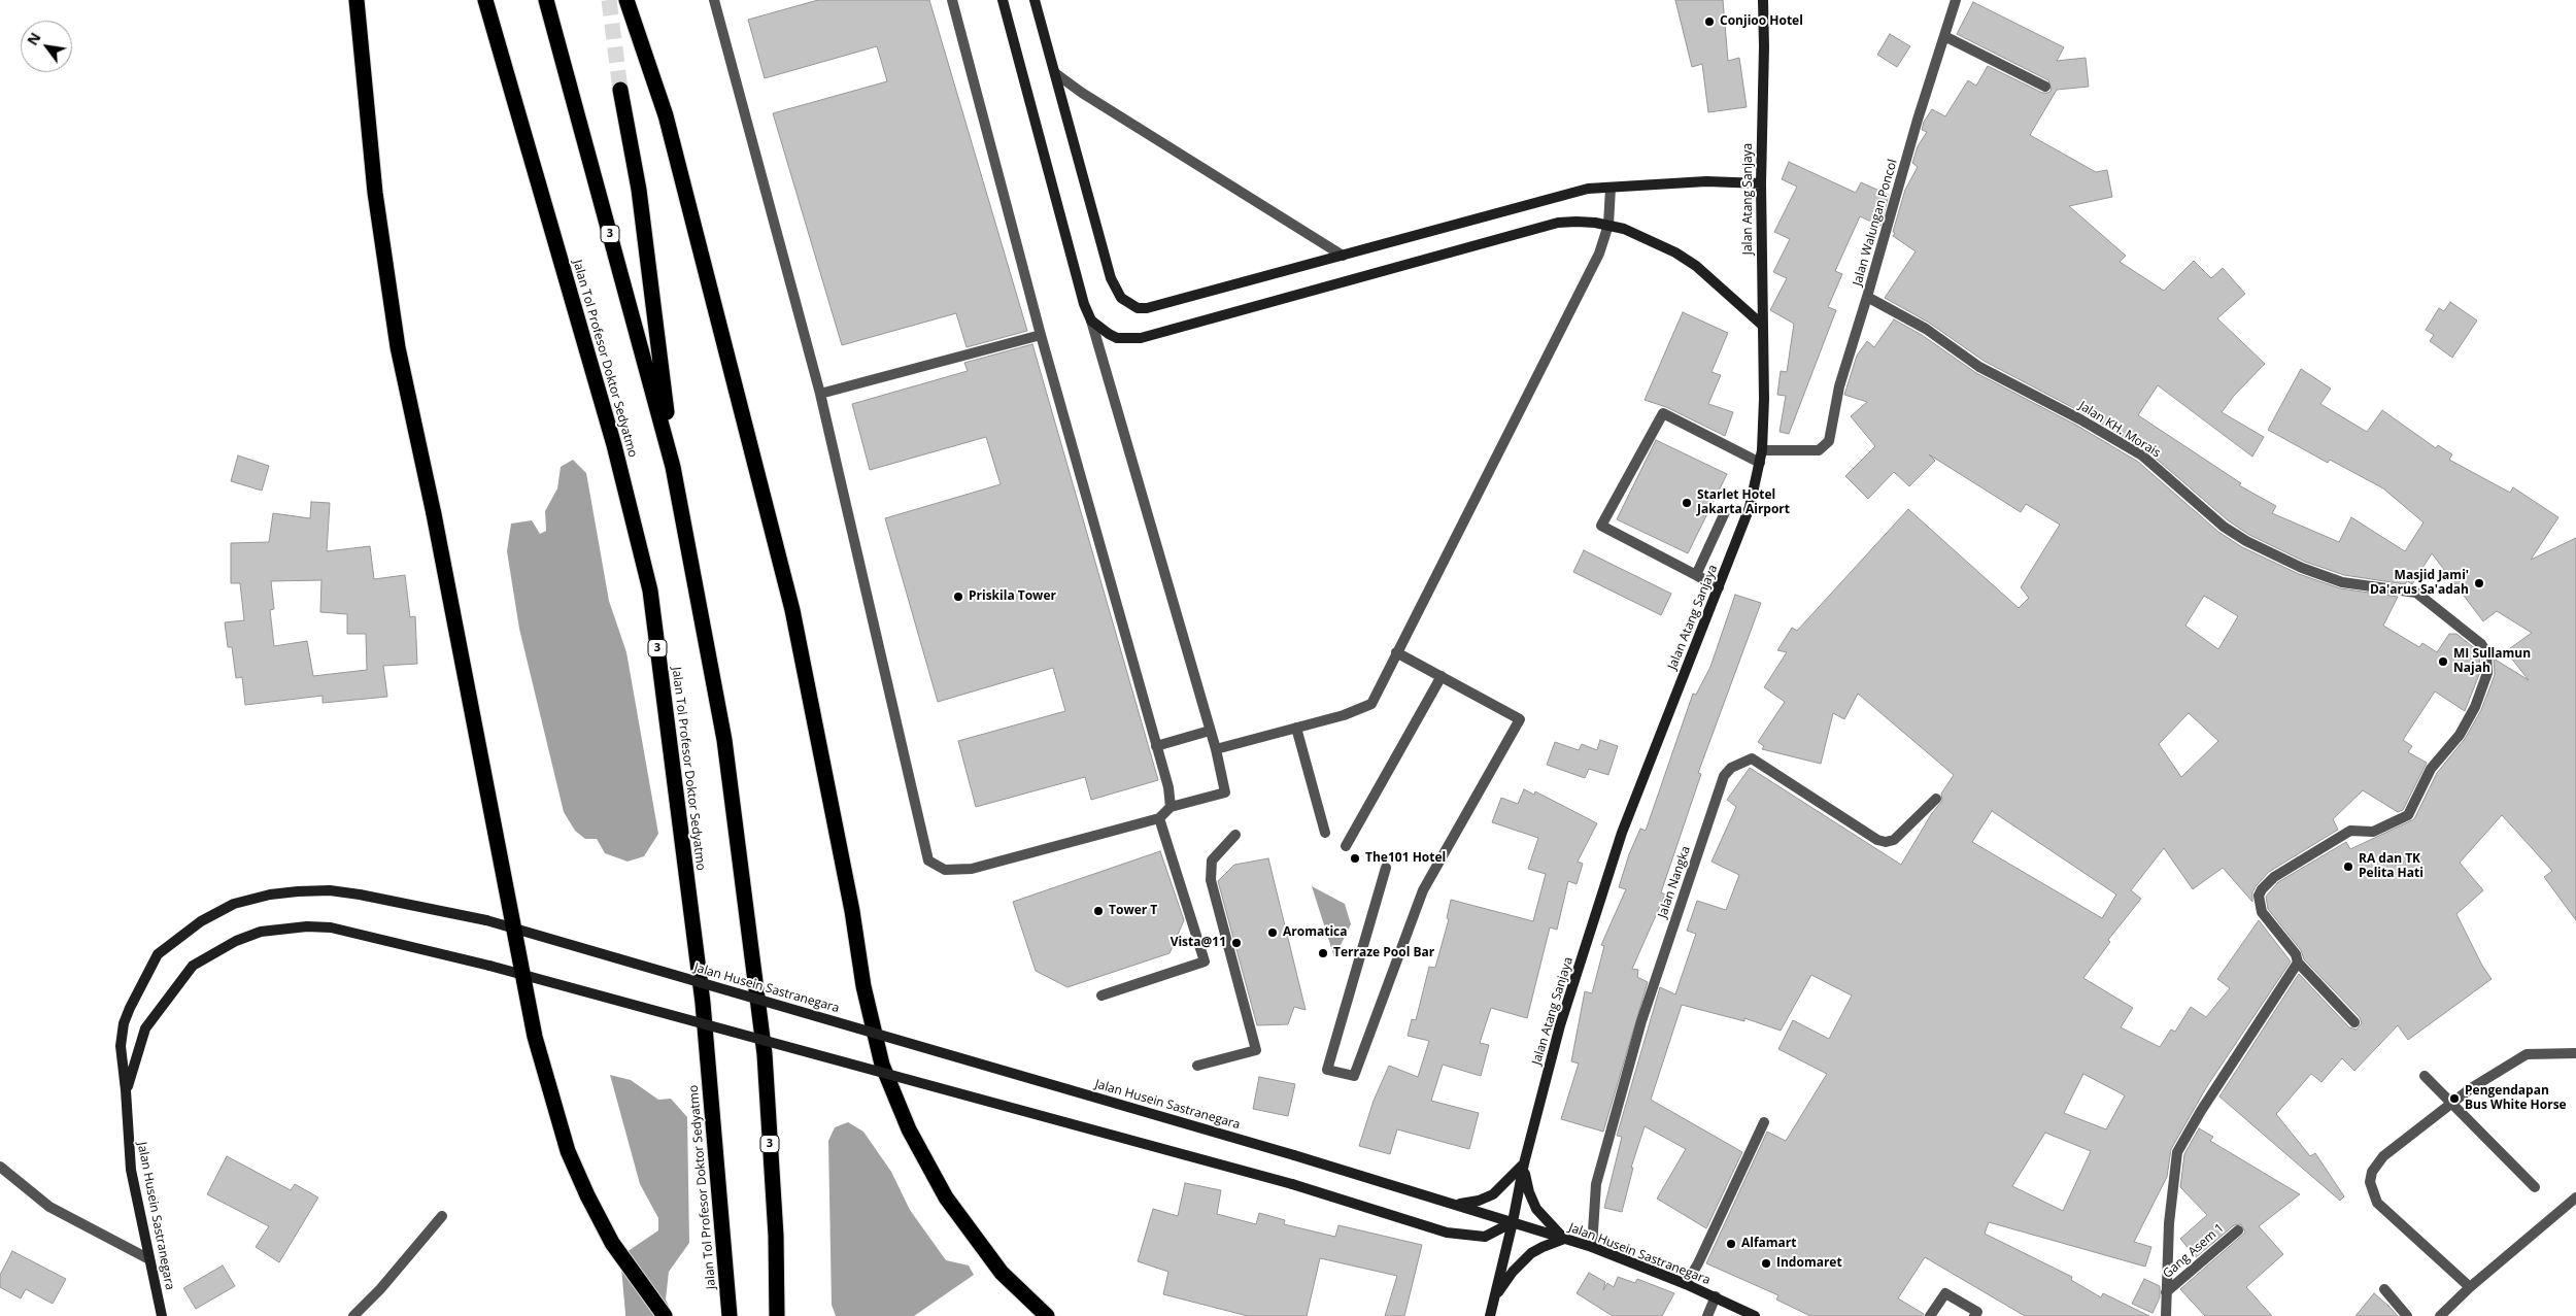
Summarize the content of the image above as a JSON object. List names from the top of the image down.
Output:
{
  "streets": {
    "highway": ["3", "Jalan Tol Profesor Doktor Sedyatmo"],
    "main road": ["Jalan Atang Sanjaya", "Jalan Husein Sastranegara"],
    "street": [
      "Jalan Walungan Poncol",
      "Jalan KH. Morais",
      "Jalan Nangka",
      "Gang Asem 1"
    ]
  },
  "crossings": [
    ["Jalan Atang Sanjaya", "Jalan Walungan Poncol"],
    ["Jalan Atang Sanjaya", "Jalan Husein Sastranegara"],
    ["Jalan Walungan Poncol", "Jalan KH. Morais"],
    ["Jalan Nangka", "Jalan Husein Sastranegara"]
  ],
  "places": [
    "Conjioo Hotel",
    "Starlet Hotel Jakarta Airport",
    "Masjid Jami' Da'arus Sa'adah",
    "Priskila Tower",
    "MI Sullamun Najah",
    "The101 Hotel",
    "RA dan TK Pelita Hati",
    "Tower T",
    "Aromatica",
    "Vista@11",
    "Terraze Pool Bar",
    "Pengendapan Bus White Horse",
    "Alfamart",
    "Indomaret"
  ],
  "north": "top left"
}
